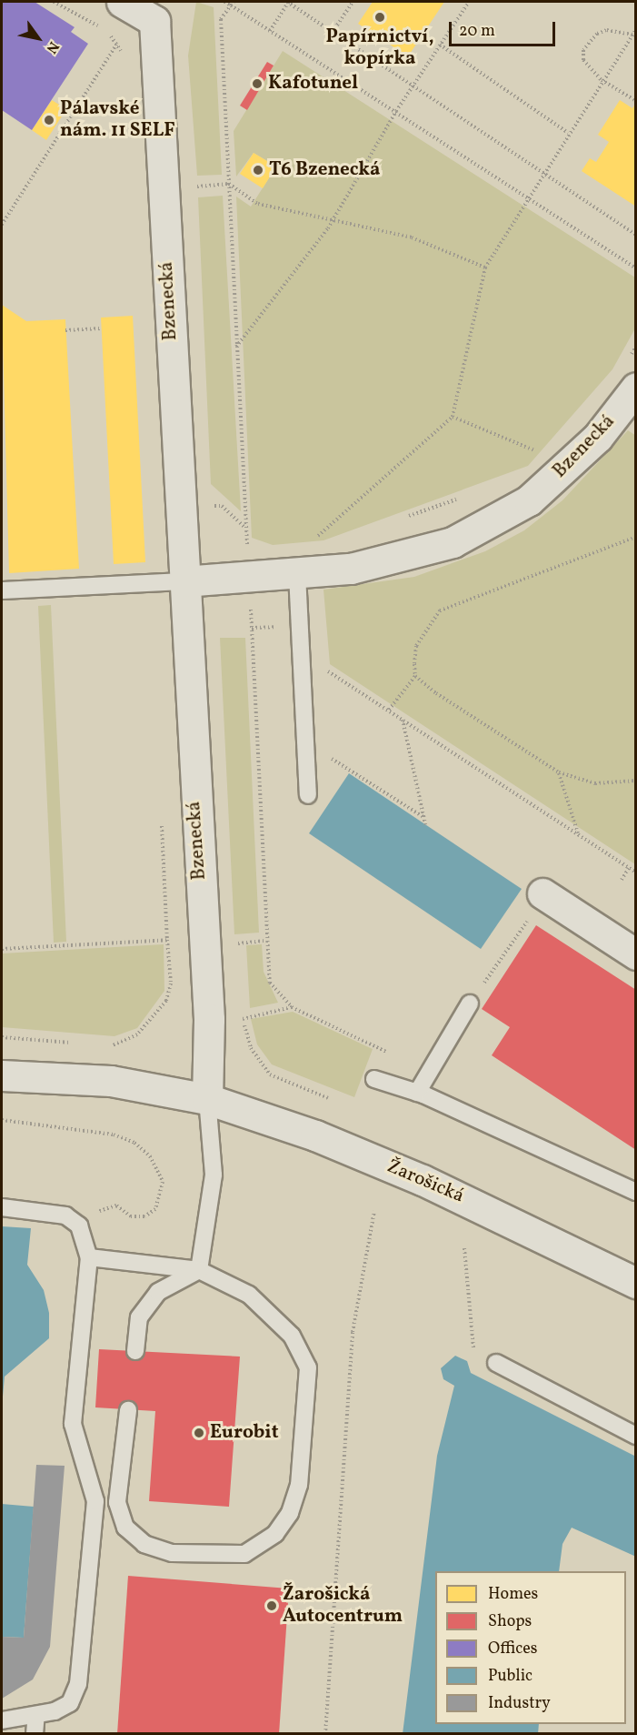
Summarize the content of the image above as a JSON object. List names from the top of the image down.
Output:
{
  "streets": {
    "street": ["Bzenecká", "Žarošická"]
  },
  "crossings": [
    ["Bzenecká", "Žarošická"]
  ],
  "places": [
    "Papírnictví, kopírka",
    "Kafotunel",
    "Pálavské nám. 11 SELF",
    "T6 Bzenecká",
    "Eurobit",
    "Žarošická Autocentrum"
  ],
  "legend": [
    "Homes",
    "Shops",
    "Offices",
    "Public",
    "Industry"
  ],
  "scale_bar": "20 m",
  "north": "bottom right"
}
